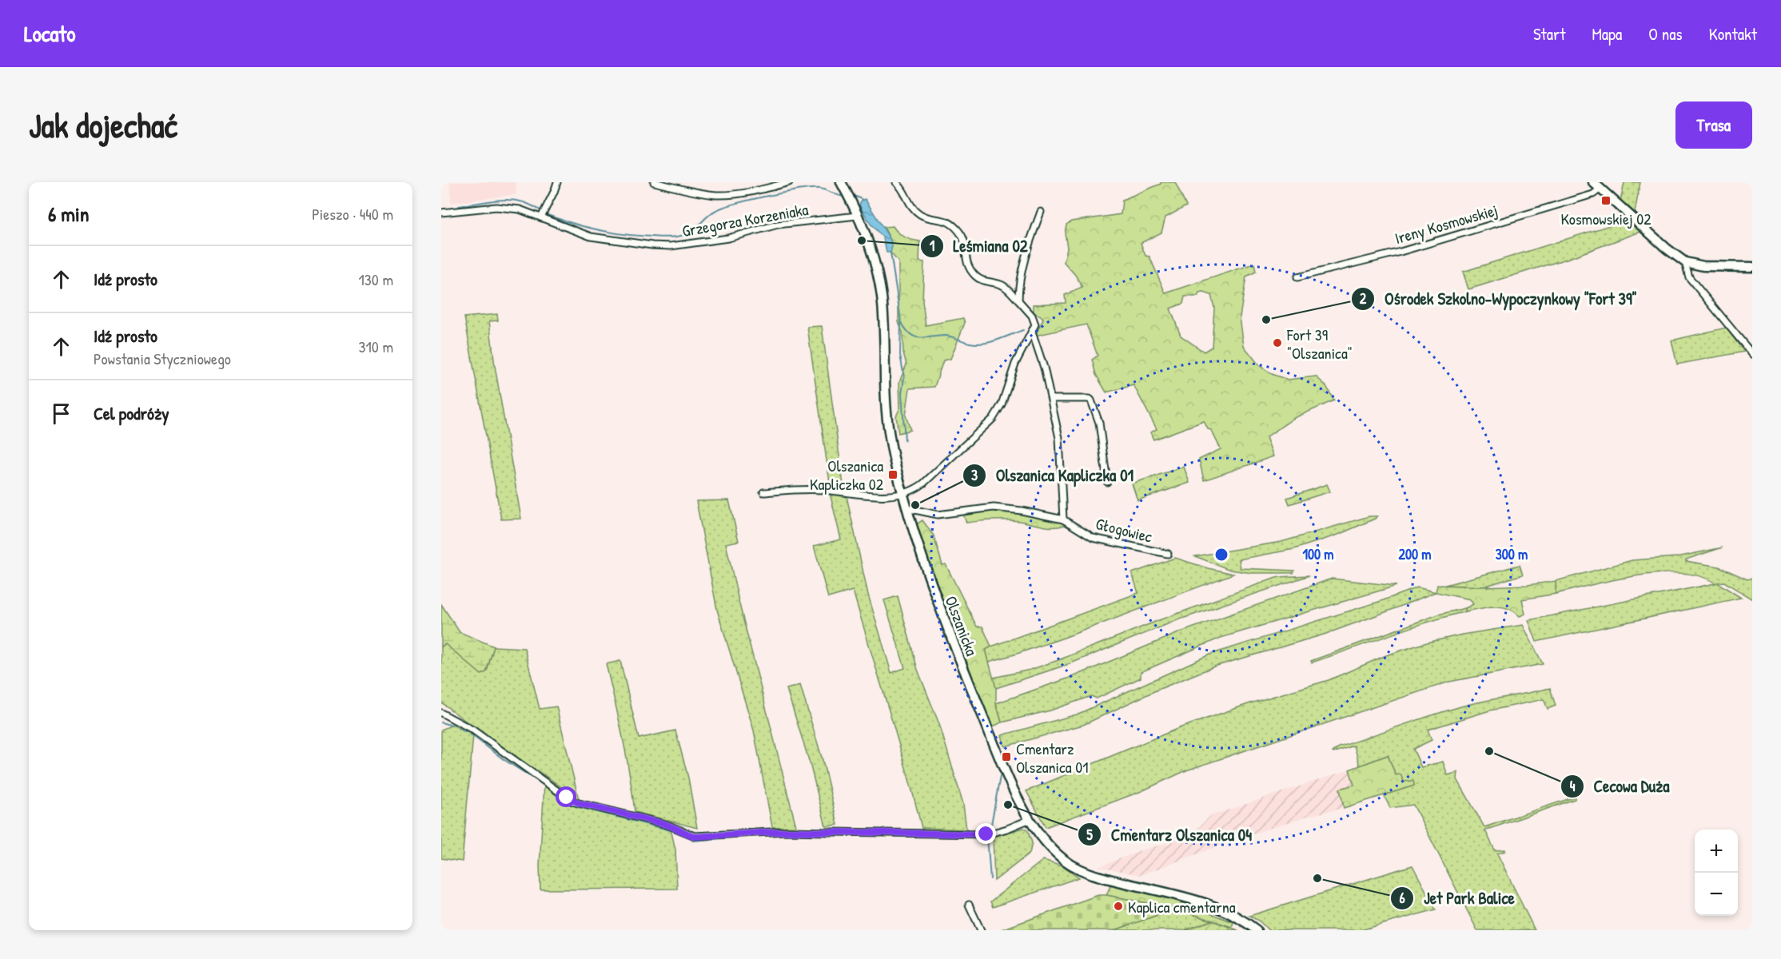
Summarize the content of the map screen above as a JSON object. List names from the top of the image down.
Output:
{
  "streets": {
    "street": [
      "Grzegorza Korzeniaka",
      "Ireny Kosmowskiej",
      "Głogowiec",
      "Olszanicka"
    ]
  },
  "crossings": [
    ["Grzegorza Korzeniaka", "Olszanicka"],
    ["Głogowiec", "Olszanicka"]
  ],
  "places": {
    "transit": ["Kosmowskiej 02", "Olszanica Kapliczka 02", "Cmentarz Olszanica 01"],
    "other": [
      "Leśmiana 02",
      "Ośrodek Szkolno-Wypoczynkowy \"Fort 39\"",
      "Fort 39 \"Olszanica\"",
      "Olszanica Kapliczka 01",
      "Cecowa Duża",
      "Cmentarz Olszanica 04",
      "Jet Park Balice",
      "Kaplica cmentarna"
    ]
  },
  "page": {
    "header": "Locato",
    "nav": [
      "Start",
      "Mapa",
      "O nas",
      "Kontakt"
    ],
    "buttons": "Trasa",
    "title": "Jak dojechać",
    "heading": ["6 min", "Pieszo · 440 m"],
    "list": [
      ["Idź prosto", "130 m"],
      ["Idź prosto", "Powstania Styczniowego", "310 m"],
      "Cel podróży"
    ],
    "map_buttons": ["+", "−"]
  },
  "rings": ["100 m", "200 m", "300 m"]
}
